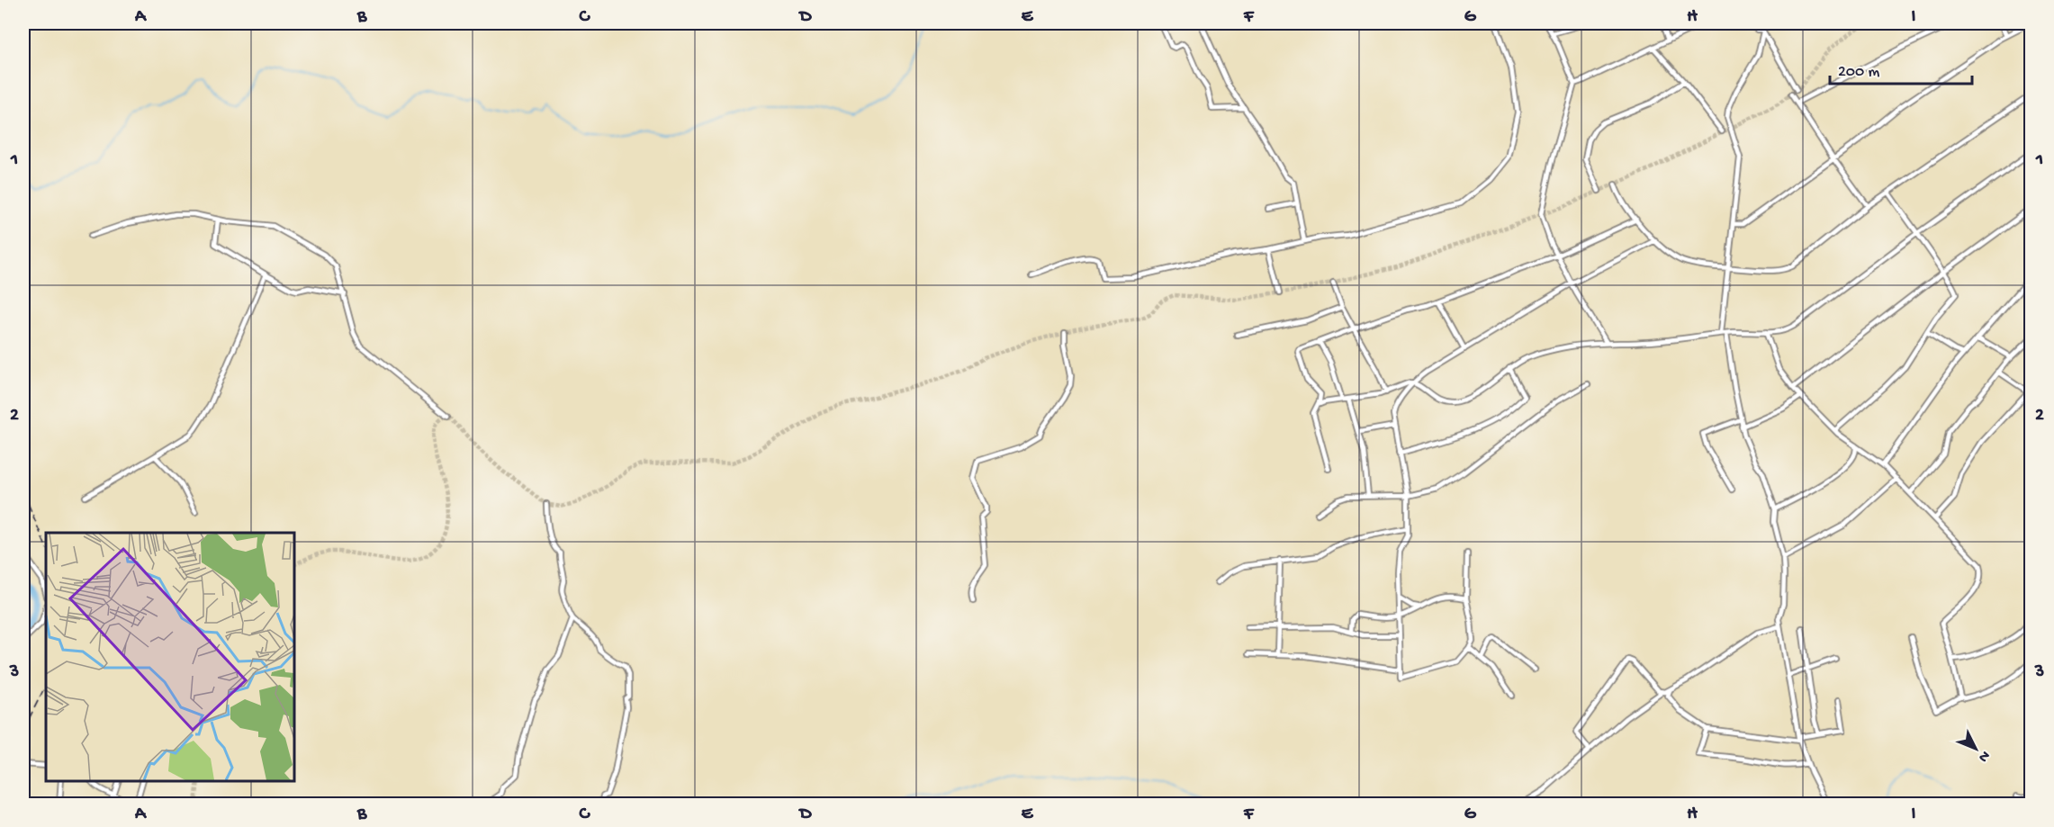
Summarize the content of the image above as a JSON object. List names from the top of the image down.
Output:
{
  "scale_bar": "200 m",
  "north": "bottom right",
  "grid": {
    "columns": [
      "A",
      "B",
      "C",
      "D",
      "E",
      "F",
      "G",
      "H",
      "I"
    ],
    "rows": ["1", "2", "3"]
  }
}
